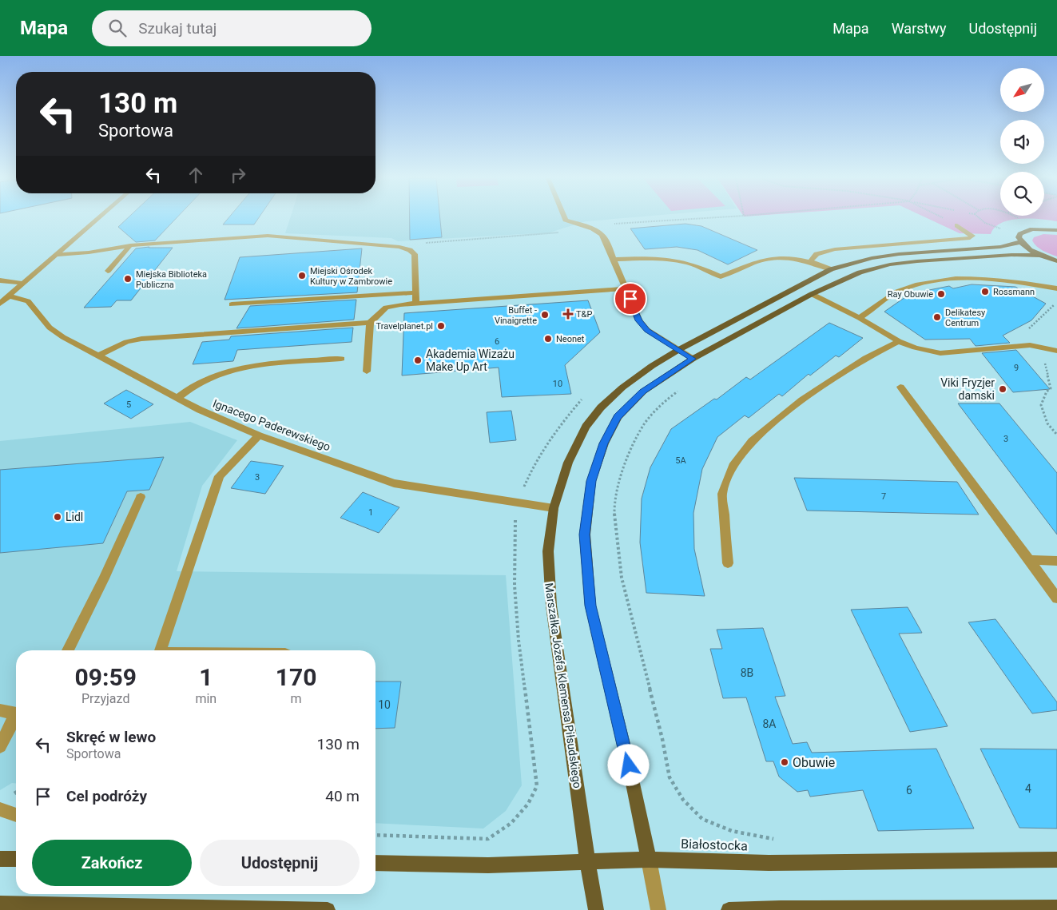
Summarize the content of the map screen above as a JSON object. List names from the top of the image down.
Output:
{
  "streets": {
    "main road": ["Marszałka Józefa Klemensa Piłsudskiego", "Białostocka"],
    "street": ["Ignacego Paderewskiego"]
  },
  "crossings": [
    ["Ignacego Paderewskiego", "Marszałka Józefa Klemensa Piłsudskiego"],
    ["Marszałka Józefa Klemensa Piłsudskiego", "Białostocka"]
  ],
  "places": {
    "other": [
      "Miejski Ośrodek Kultury w Zambrowie",
      "Miejska Biblioteka Publiczna",
      "Rossmann",
      "Ray Obuwie",
      "Buffet - Vinaigrette",
      "Delikatesy Centrum",
      "Travelplanet.pl",
      "Neonet",
      "Akademia Wizażu Make Up Art",
      "Viki Fryzjer damski",
      "Lidl",
      "Obuwie"
    ],
    "health": ["T&P"]
  },
  "house_numbers": [
    "6",
    "9",
    "10",
    "5",
    "3",
    "5A",
    "3",
    "7",
    "1",
    "8B",
    "10",
    "8A",
    "4",
    "6"
  ],
  "north": "bottom left",
  "page": {
    "header": "Mapa",
    "search": "Szukaj tutaj",
    "nav": ["Mapa", "Warstwy", "Udostępnij"],
    "turn": ["130 m", "Sportowa"],
    "eta": [
      "09:59",
      "Przyjazd",
      "1",
      "min",
      "170",
      "m"
    ],
    "list": [
      {
        "name": "Skręć w lewo",
        "note": "Sportowa",
        "value": "130 m"
      },
      {
        "name": "Cel podróży",
        "value": "40 m"
      }
    ],
    "buttons": ["Zakończ", "Udostępnij"]
  }
}
